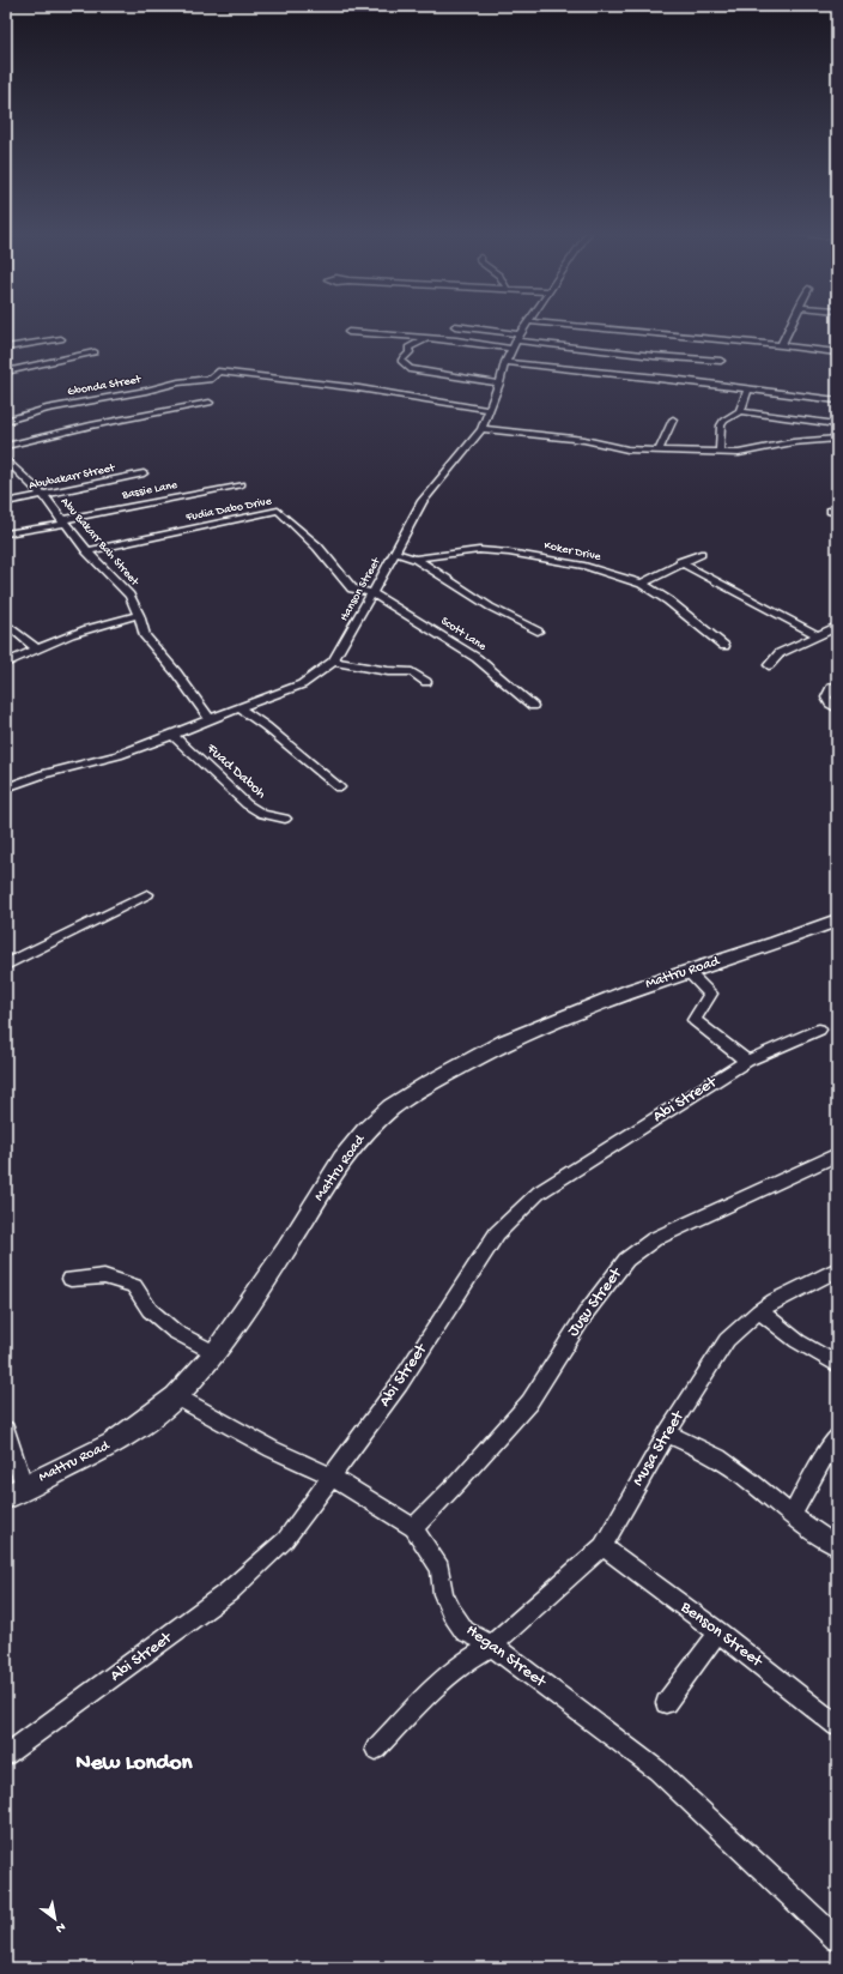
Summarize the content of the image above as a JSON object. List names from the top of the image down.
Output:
{
  "streets": {
    "main road": ["Mattru Road"],
    "street": [
      "Gbonda Street",
      "Abubakarr Street",
      "Bassie Lane",
      "Fudia Dabo Drive",
      "Abu Bakarr Bah Street",
      "Koker Drive",
      "Hanson Street",
      "Scott Lane",
      "Fuad Daboh",
      "Abi Street",
      "Jusu Street",
      "Musa Street",
      "Benson Street",
      "Hegan Street"
    ]
  },
  "crossings": [
    ["Gbonda Street", "Hanson Street"],
    ["Abubakarr Street", "Abu Bakarr Bah Street"],
    ["Bassie Lane", "Abu Bakarr Bah Street"],
    ["Fudia Dabo Drive", "Abu Bakarr Bah Street"],
    ["Fudia Dabo Drive", "Hanson Street"],
    ["Fudia Dabo Drive", "Scott Lane"],
    ["Abu Bakarr Bah Street", "Hanson Street"],
    ["Koker Drive", "Hanson Street"],
    ["Hanson Street", "Scott Lane"],
    ["Hanson Street", "Fuad Daboh"],
    ["Mattru Road", "Hegan Street"],
    ["Abi Street", "Hegan Street"],
    ["Jusu Street", "Hegan Street"],
    ["Musa Street", "Benson Street"],
    ["Musa Street", "Hegan Street"]
  ],
  "districts": ["New London"],
  "north": "bottom right"
}
